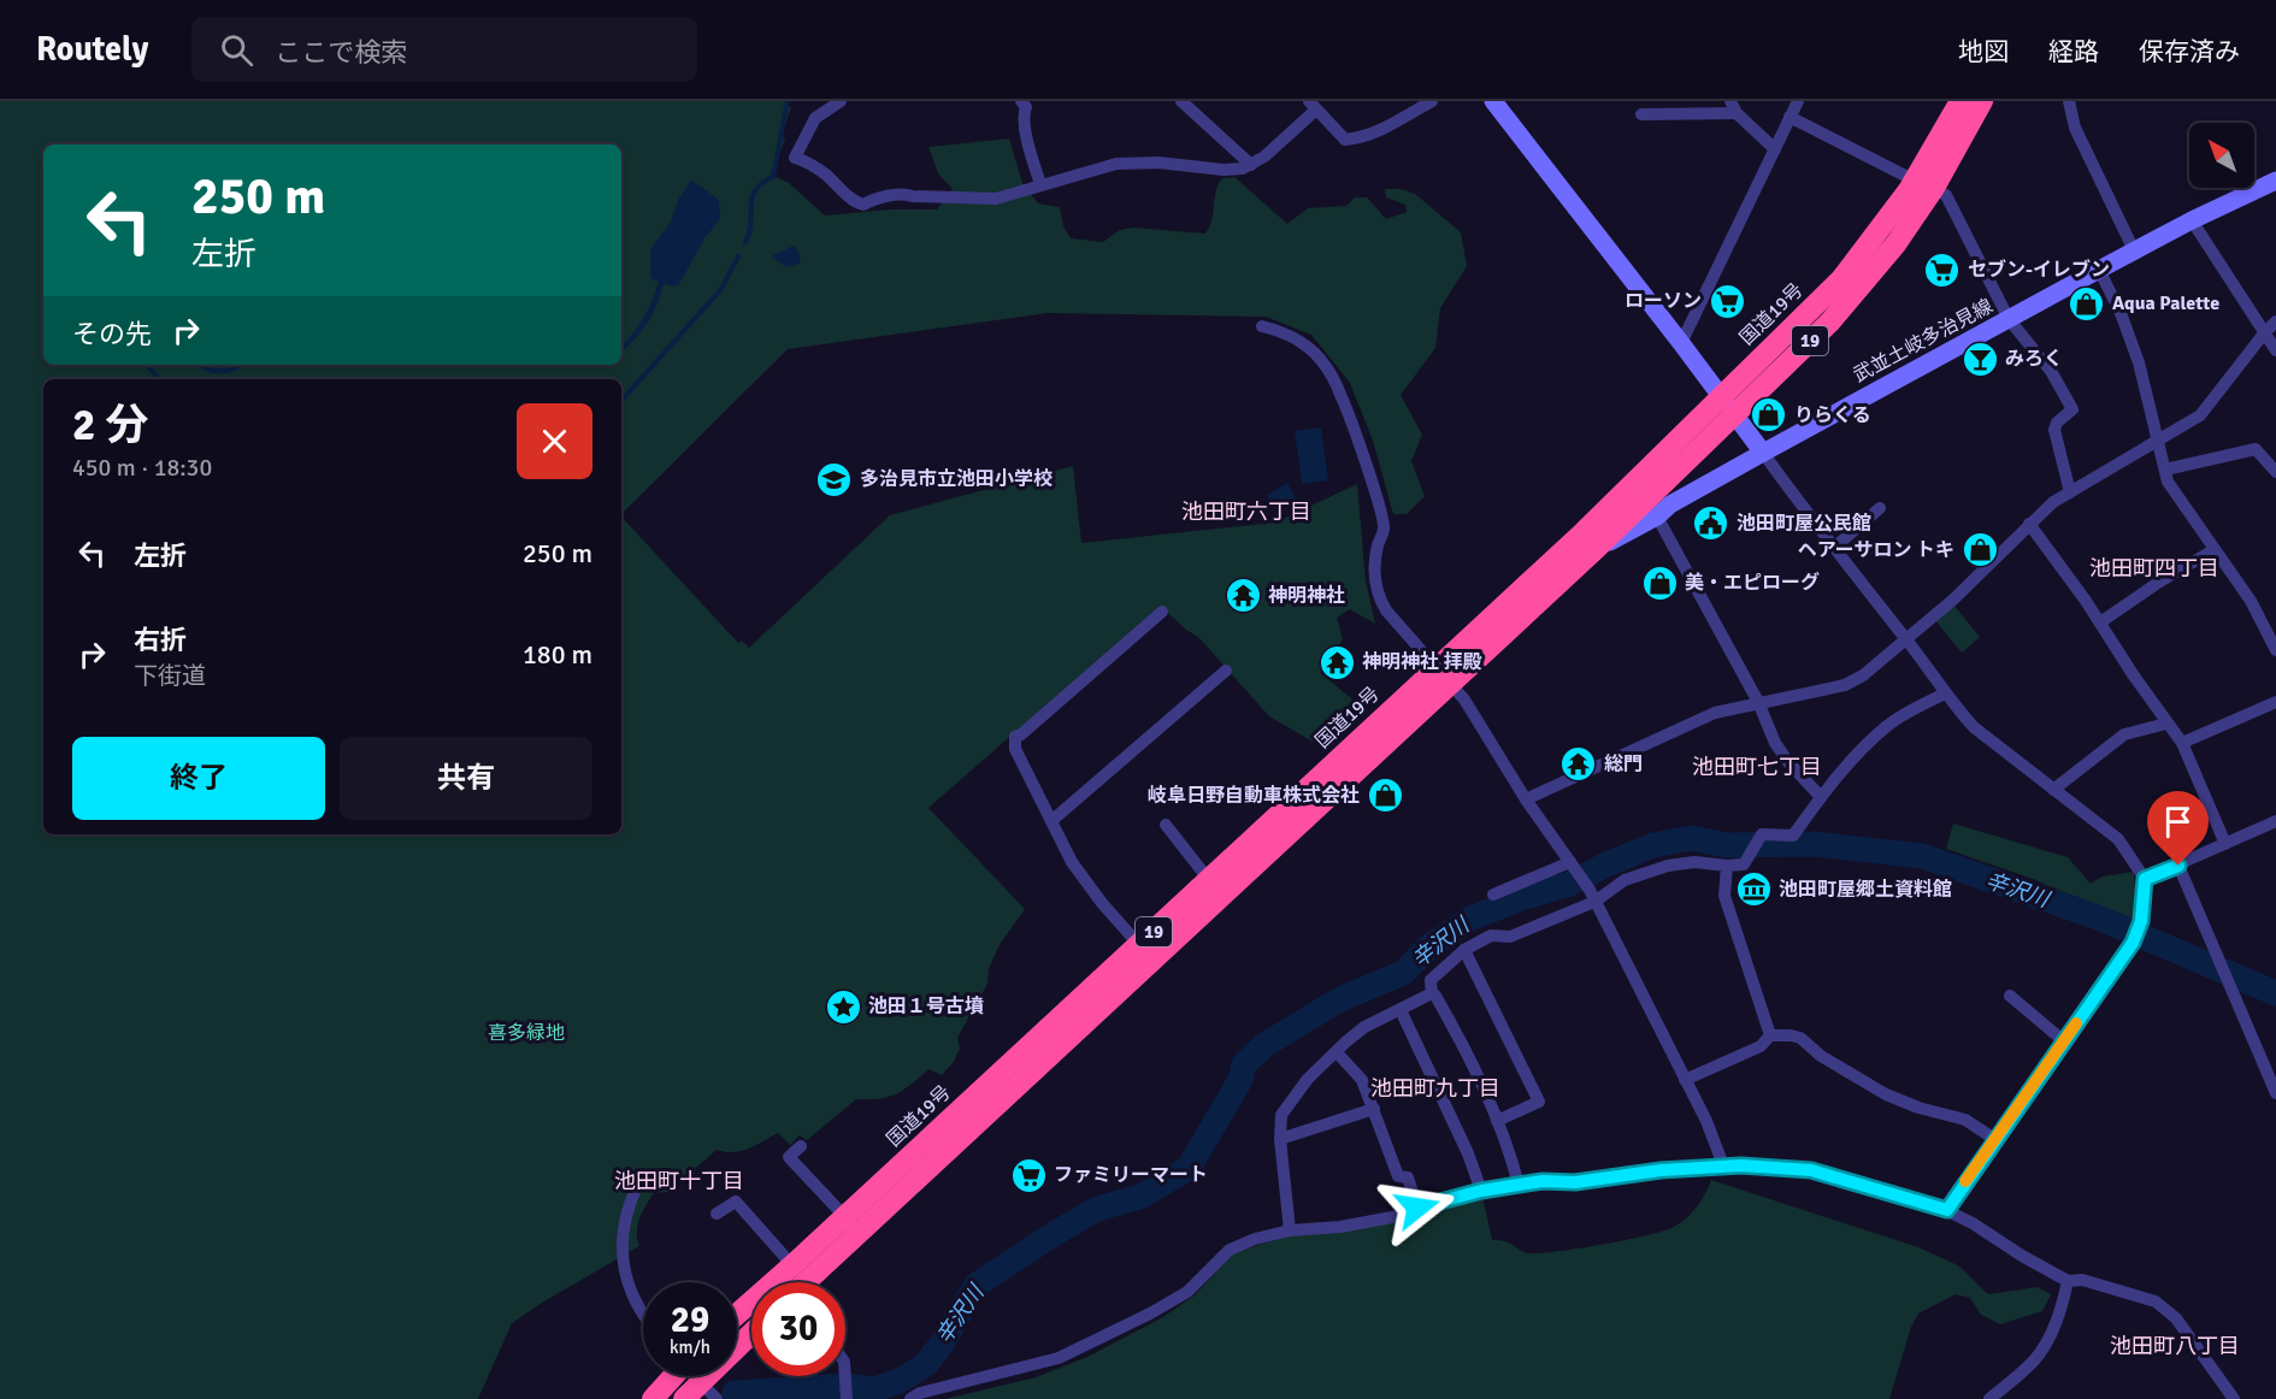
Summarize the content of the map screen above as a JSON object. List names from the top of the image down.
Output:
{
  "streets": {
    "highway": ["国道19号", "19"],
    "main road": ["武並土岐多治見線"]
  },
  "crossings": [
    ["国道19号", "武並土岐多治見線"]
  ],
  "districts": [
    "池田町六丁目",
    "池田町四丁目",
    "池田町七丁目",
    "池田町九丁目",
    "池田町十丁目",
    "池田町八丁目"
  ],
  "water": ["辛沢川"],
  "parks": ["喜多緑地"],
  "places": {
    "supermarket": ["セブン-イレブン", "ローソン", "ファミリーマート"],
    "shop": [
      "Aqua Palette",
      "りらくる",
      "ヘアーサロン トキ",
      "美・エピローグ",
      "岐阜日野自動車株式会社"
    ],
    "bar": ["みろく"],
    "school or university": ["多治見市立池田小学校"],
    "public building": ["池田町屋公民館"],
    "temple": ["神明神社", "神明神社 拝殿", "総門"],
    "museum": ["池田町屋郷土資料館"],
    "place": ["池田１号古墳"]
  },
  "north": "top left",
  "page": {
    "header": "Routely",
    "search": "ここで検索",
    "nav": ["地図", "経路", "保存済み"],
    "turn": ["250 m", "左折"],
    "then": "その先",
    "heading": ["2 分", "450 m · 18:30"],
    "list": [
      {
        "name": "左折",
        "value": "250 m"
      },
      {
        "name": "右折",
        "note": "下街道",
        "value": "180 m"
      }
    ],
    "buttons": ["終了", "共有"],
    "speed": "29 km/h",
    "limit": "30"
  }
}
